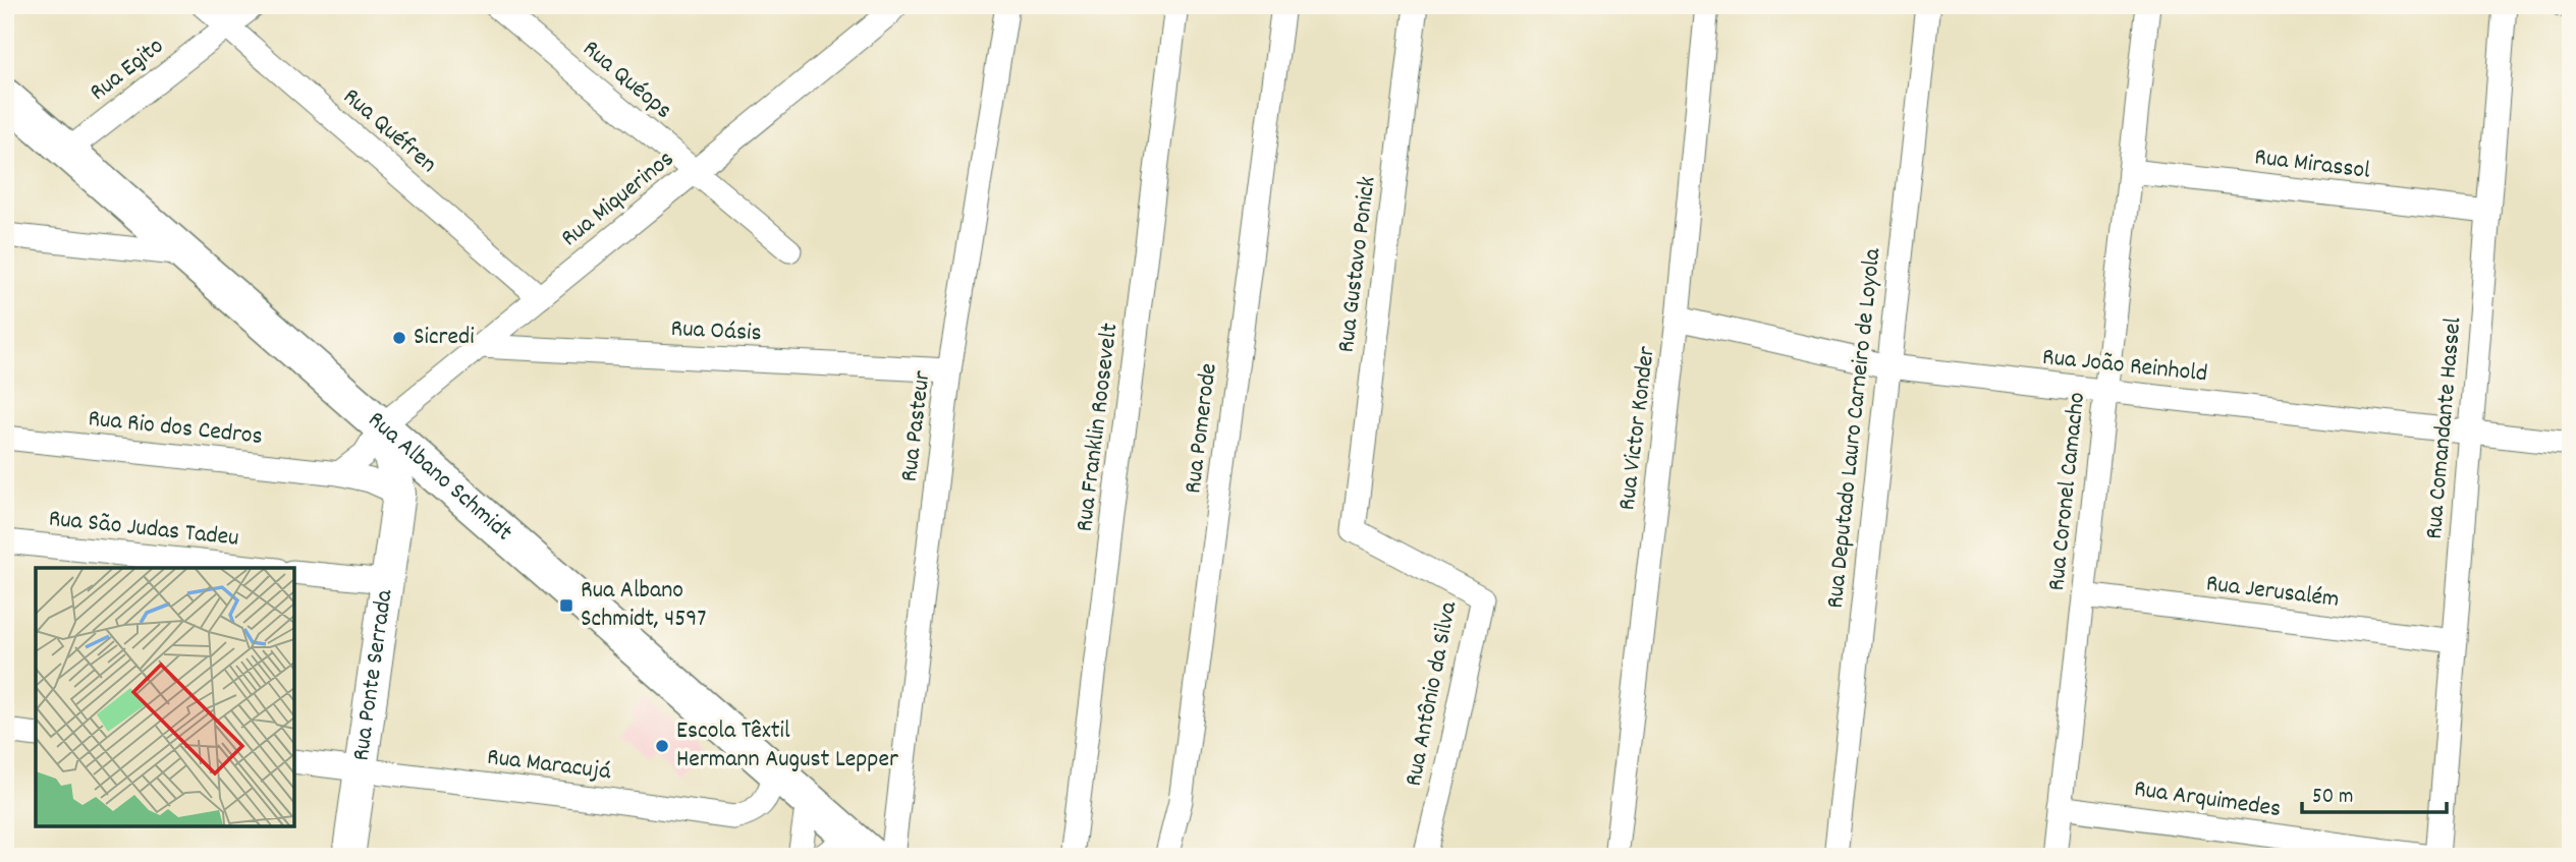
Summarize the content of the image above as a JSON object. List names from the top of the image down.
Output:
{
  "streets": {
    "main road": ["Rua Albano Schmidt"],
    "street": [
      "Rua Egito",
      "Rua Quéops",
      "Rua Quéfren",
      "Rua Mirassol",
      "Rua Miquerinos",
      "Rua Gustavo Ponick",
      "Rua Oásis",
      "Rua João Reinhold",
      "Rua Pasteur",
      "Rua Franklin Roosevelt",
      "Rua Rio dos Cedros",
      "Rua Pomerode",
      "Rua Victor Konder",
      "Rua Deputado Lauro Carneiro de Loyola",
      "Rua Comandante Hassel",
      "Rua Coronel Camacho",
      "Rua São Judas Tadeu",
      "Rua Jerusalém",
      "Rua Ponte Serrada",
      "Rua Antônio da Silva",
      "Rua Maracujá",
      "Rua Arquimedes"
    ]
  },
  "crossings": [
    ["Rua Egito", "Rua Quéfren"],
    ["Rua Egito", "Rua Albano Schmidt"],
    ["Rua Quéops", "Rua Miquerinos"],
    ["Rua Quéfren", "Rua Miquerinos"],
    ["Rua Mirassol", "Rua Comandante Hassel"],
    ["Rua Mirassol", "Rua Coronel Camacho"],
    ["Rua Miquerinos", "Rua Oásis"],
    ["Rua Miquerinos", "Rua Albano Schmidt"],
    ["Rua Miquerinos", "Rua Ponte Serrada"],
    ["Rua Gustavo Ponick", "Rua Antônio da Silva"],
    ["Rua Oásis", "Rua Pasteur"],
    ["Rua João Reinhold", "Rua Victor Konder"],
    ["Rua João Reinhold", "Rua Deputado Lauro Carneiro de Loyola"],
    ["Rua João Reinhold", "Rua Comandante Hassel"],
    ["Rua João Reinhold", "Rua Coronel Camacho"],
    ["Rua Rio dos Cedros", "Rua Ponte Serrada"],
    ["Rua Comandante Hassel", "Rua Jerusalém"],
    ["Rua Comandante Hassel", "Rua Arquimedes"],
    ["Rua Albano Schmidt", "Rua Ponte Serrada"],
    ["Rua Albano Schmidt", "Rua Maracujá"],
    ["Rua Coronel Camacho", "Rua Jerusalém"],
    ["Rua Coronel Camacho", "Rua Arquimedes"],
    ["Rua Ponte Serrada", "Rua Maracujá"]
  ],
  "places": {
    "other": ["Sicredi", "Escola Têxtil Hermann August Lepper"],
    "transit": ["Rua Albano Schmidt, 4597"]
  },
  "scale_bar": "50 m"
}
